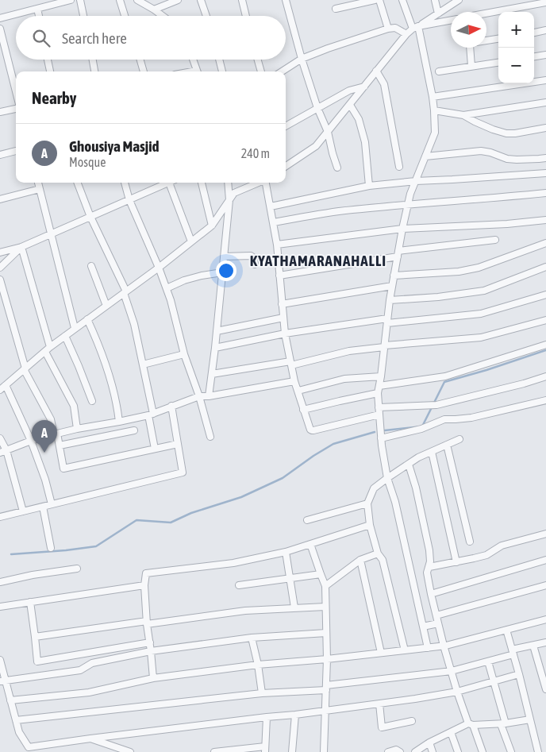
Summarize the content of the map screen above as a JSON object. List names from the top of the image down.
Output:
{
  "districts": ["KYATHAMARANAHALLI"],
  "north": "right",
  "page": {
    "map_buttons": ["+", "−"],
    "search": "Search here",
    "heading": "Nearby",
    "list": [
      {
        "mark": "A",
        "name": "Ghousiya Masjid",
        "note": "Mosque",
        "value": "240 m"
      }
    ],
    "pins": "A"
  }
}
